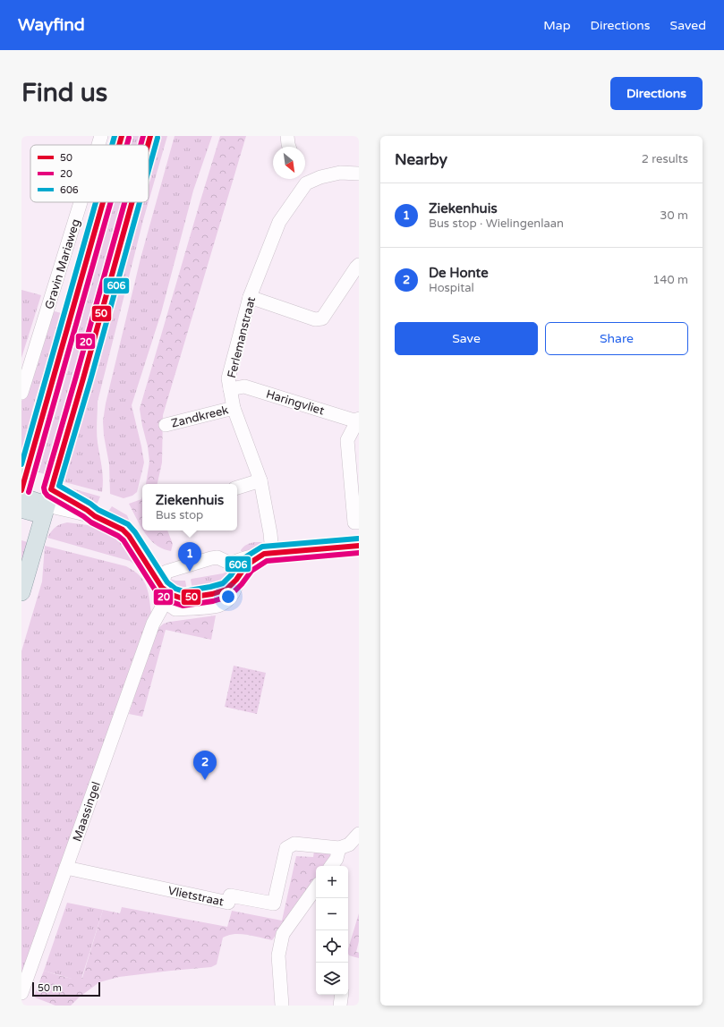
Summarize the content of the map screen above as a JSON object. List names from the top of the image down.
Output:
{
  "streets": {
    "street": [
      "Gravin Mariaweg",
      "Ferlemanstraat",
      "Haringvliet",
      "Zandkreek",
      "Maassingel",
      "Vlietstraat"
    ]
  },
  "crossings": [
    ["Ferlemanstraat", "Haringvliet"],
    ["Ferlemanstraat", "Zandkreek"],
    ["Maassingel", "Vlietstraat"]
  ],
  "lines": ["transit line 50", "transit line 20", "transit line 606"],
  "legend": ["50", "20", "606"],
  "scale_bar": "50 m",
  "north": "bottom right",
  "page": {
    "header": "Wayfind",
    "nav": ["Map", "Directions", "Saved"],
    "buttons": [
      "Directions",
      ["Save", "Share"]
    ],
    "title": "Find us",
    "heading": ["Nearby", "2 results"],
    "list": [
      {
        "mark": "1",
        "name": "Ziekenhuis",
        "note": "Bus stop · Wielingenlaan",
        "value": "30 m"
      },
      {
        "mark": "2",
        "name": "De Honte",
        "note": "Hospital",
        "value": "140 m"
      }
    ],
    "popup": ["Ziekenhuis", "Bus stop"],
    "pins": ["1", "2"],
    "map_buttons": ["+", "−"],
    "scale": "50 m"
  }
}
